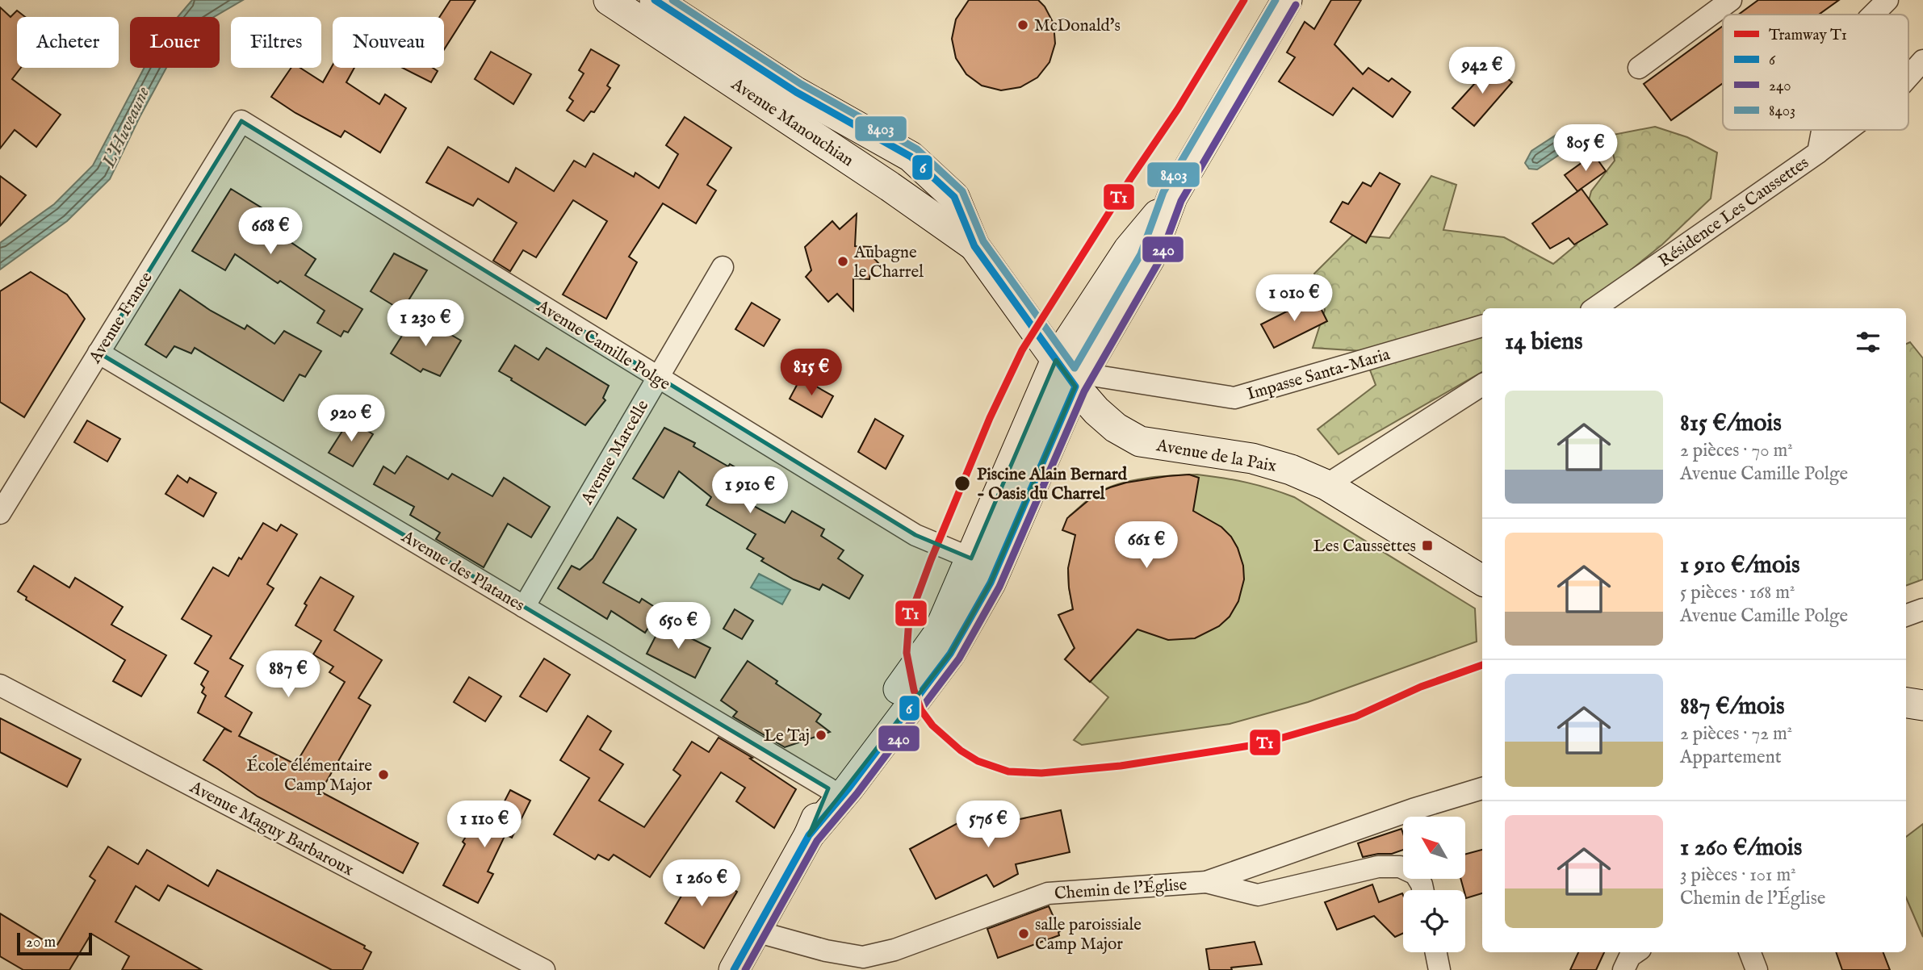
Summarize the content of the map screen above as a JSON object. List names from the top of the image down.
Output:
{
  "streets": {
    "main road": ["Avenue Manouchian", "Avenue de la Paix"],
    "street": [
      "Résidence Les Caussettes",
      "Avenue France",
      "Avenue Camille Polge",
      "Impasse Santa-Maria",
      "Avenue Marcelle",
      "Avenue des Platanes",
      "Avenue Maguy Barbaroux",
      "Chemin de l'Église"
    ]
  },
  "crossings": [
    ["Avenue Manouchian", "Impasse Santa-Maria"],
    ["Avenue Manouchian", "Avenue de la Paix"],
    ["Avenue France", "Avenue Camille Polge"],
    ["Avenue France", "Avenue des Platanes"],
    ["Avenue Camille Polge", "Avenue Marcelle"],
    ["Impasse Santa-Maria", "Avenue de la Paix"],
    ["Avenue Marcelle", "Avenue des Platanes"]
  ],
  "water": ["L'Huveaune"],
  "places": {
    "other": [
      "McDonald's",
      "Aubagne le Charrel",
      "Piscine Alain Bernard - Oasis du Charrel",
      "Le Taj",
      "École élémentaire Camp Major",
      "salle paroissiale Camp Major"
    ],
    "transit": ["Les Caussettes"]
  },
  "lines": [
    "tram line T1",
    "transit line 6",
    "transit line 8403",
    "transit line 240"
  ],
  "legend": [
    "Tramway T1",
    "6",
    "240",
    "8403"
  ],
  "scale_bar": "20 m",
  "north": "top left",
  "page": {
    "chip": [
      "Acheter",
      "Louer",
      "Filtres",
      "Nouveau"
    ],
    "price": [
      "942 €",
      "805 €",
      "668 €",
      "1 010 €",
      "1 230 €",
      "815 €",
      "920 €",
      "1 910 €",
      "661 €",
      "650 €",
      "887 €",
      "1 110 €",
      "576 €",
      "1 260 €"
    ],
    "heading": "14 biens",
    "list": [
      {
        "name": "815 €/mois",
        "note": "2 pièces · 70 m² · Avenue Camille Polge"
      },
      {
        "name": "1 910 €/mois",
        "note": "5 pièces · 168 m² · Avenue Camille Polge"
      },
      {
        "name": "887 €/mois",
        "note": "2 pièces · 72 m² · Appartement"
      },
      {
        "name": "1 260 €/mois",
        "note": "3 pièces · 101 m² · Chemin de l'Église"
      }
    ],
    "scale": "20 m"
  }
}
